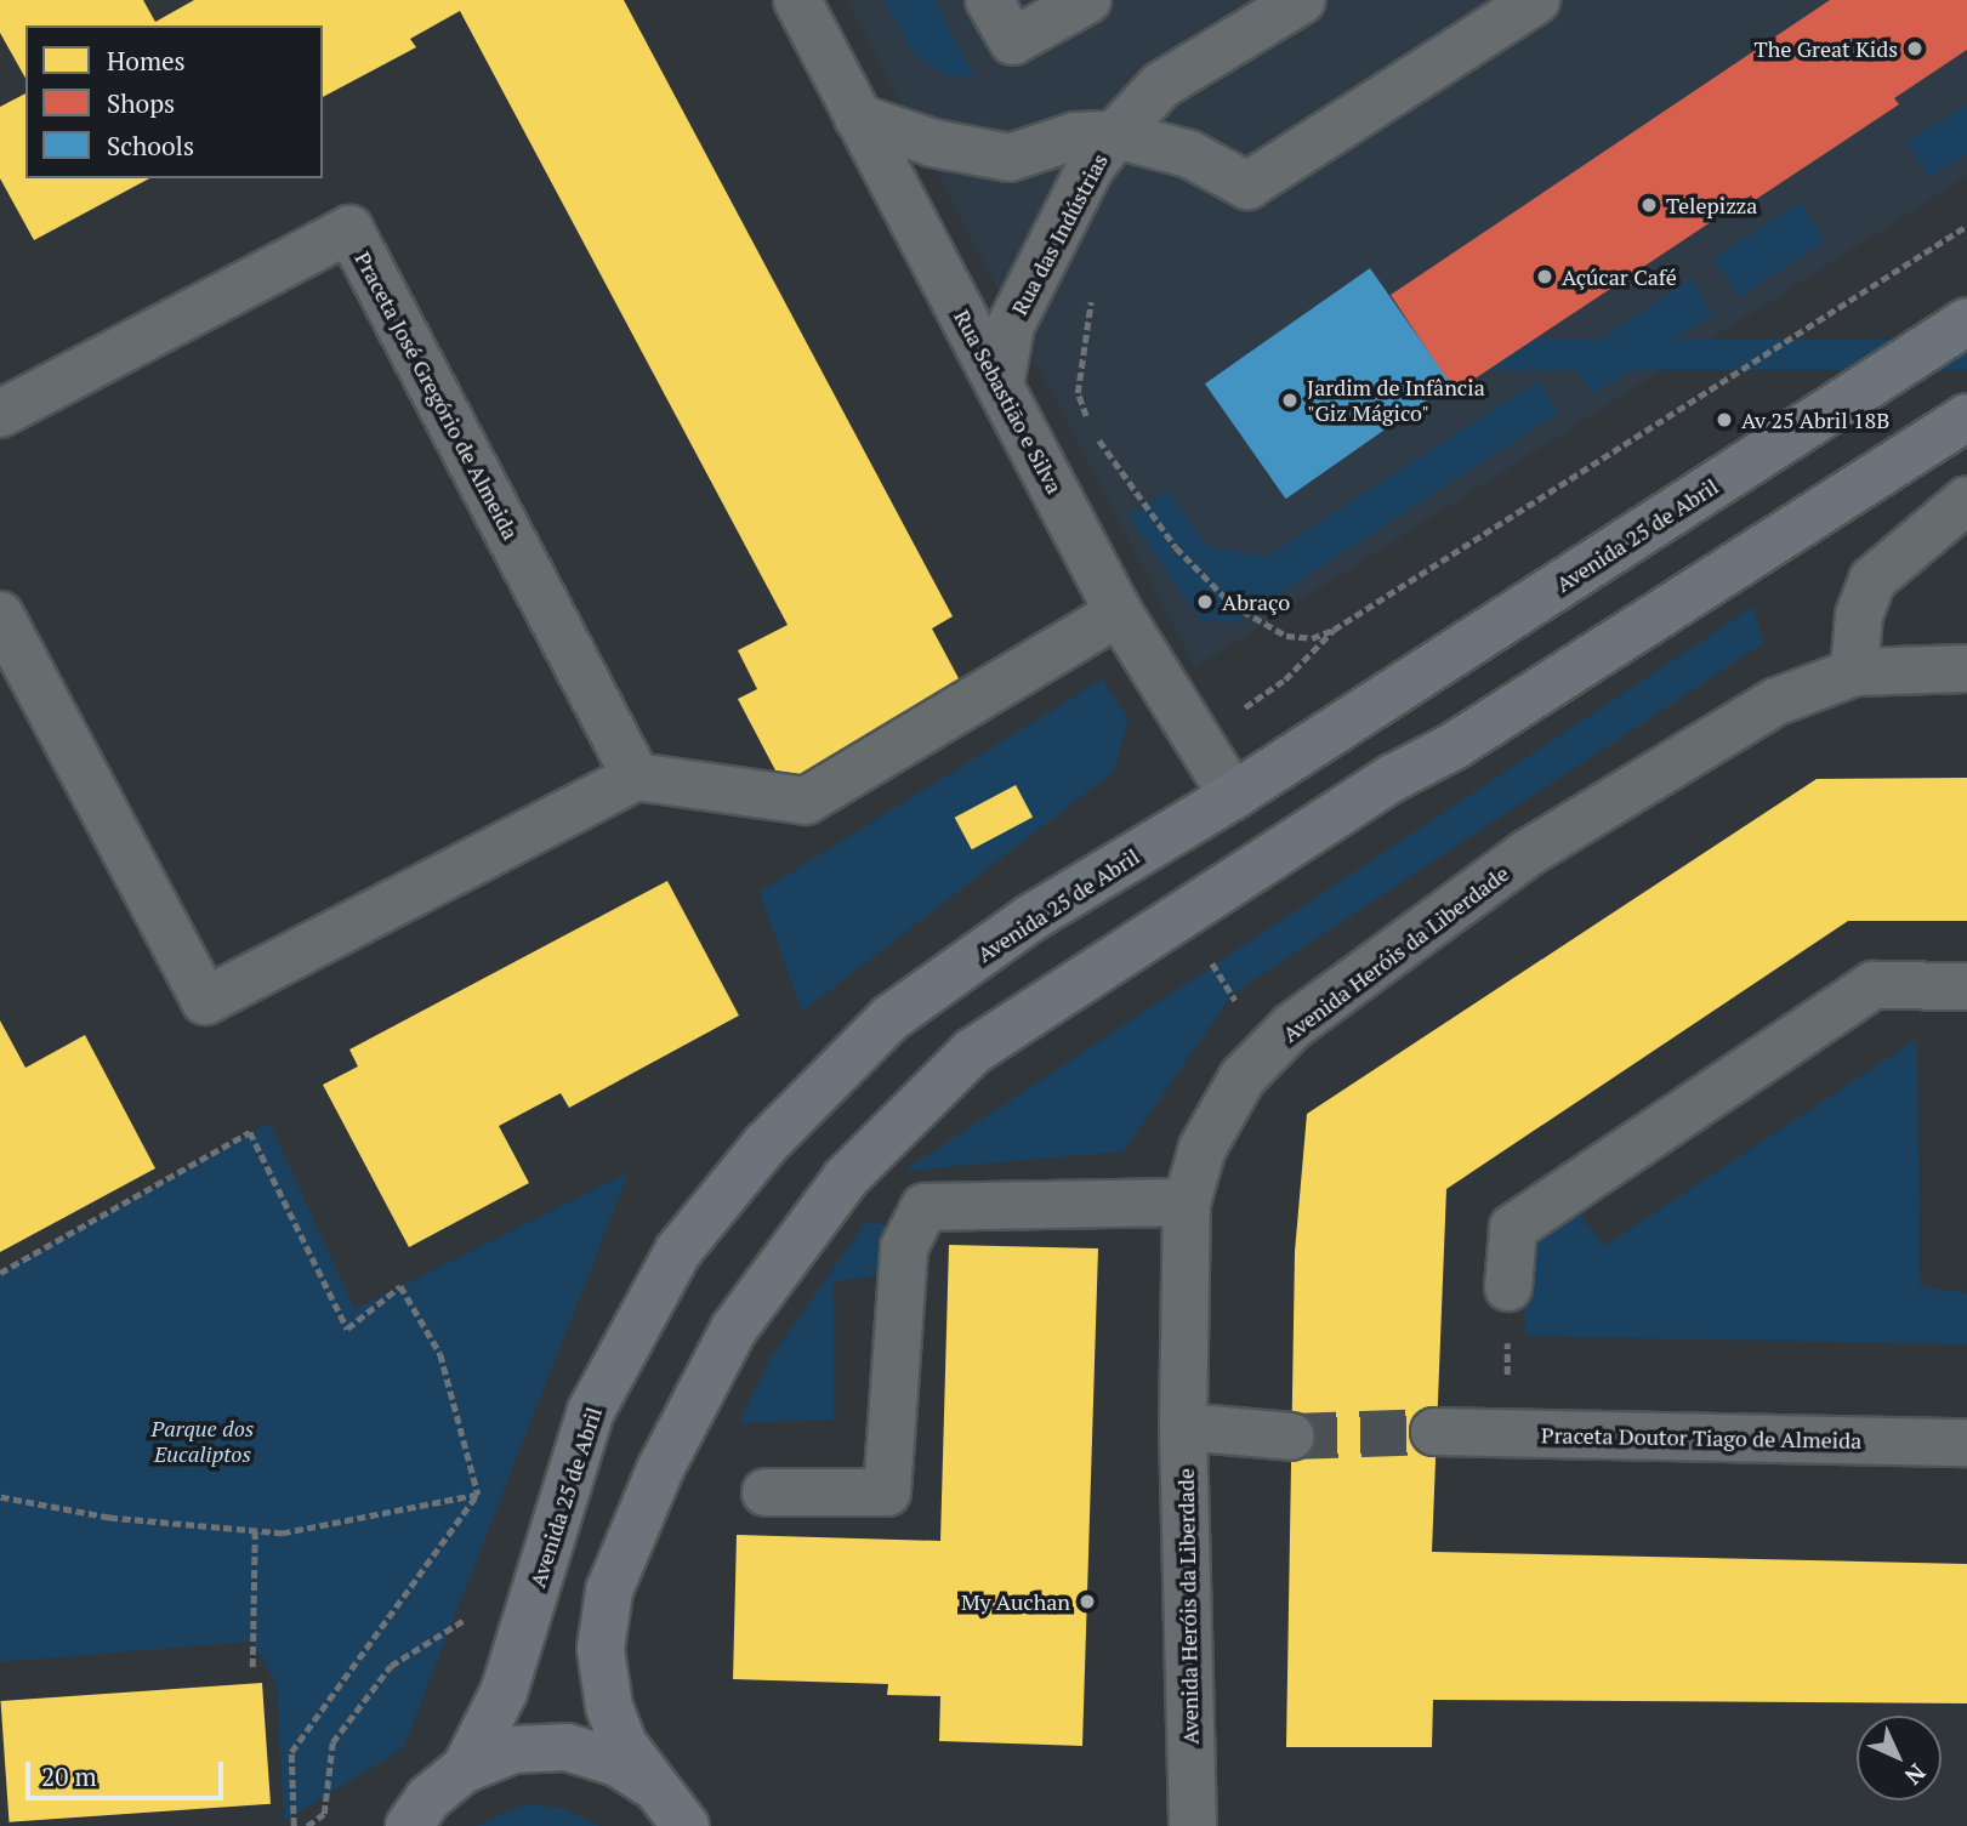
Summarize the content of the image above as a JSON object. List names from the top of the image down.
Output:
{
  "streets": {
    "main road": ["Avenida 25 de Abril"],
    "street": [
      "Rua das Indústrias",
      "Praceta José Gregório de Almeida",
      "Rua Sebastião e Silva",
      "Avenida Heróis da Liberdade",
      "Praceta Doutor Tiago de Almeida"
    ]
  },
  "crossings": [
    ["Rua das Indústrias", "Rua Sebastião e Silva"],
    ["Rua Sebastião e Silva", "Avenida 25 de Abril"]
  ],
  "parks": ["Parque dos Eucaliptos"],
  "places": [
    "The Great Kids",
    "Telepizza",
    "Açúcar Café",
    "Jardim de Infância \"Giz Mágico\"",
    "Av 25 Abril 18B",
    "Abraço",
    "My Auchan"
  ],
  "legend": ["Homes", "Shops", "Schools"],
  "scale_bar": "20 m",
  "north": "bottom right"
}
